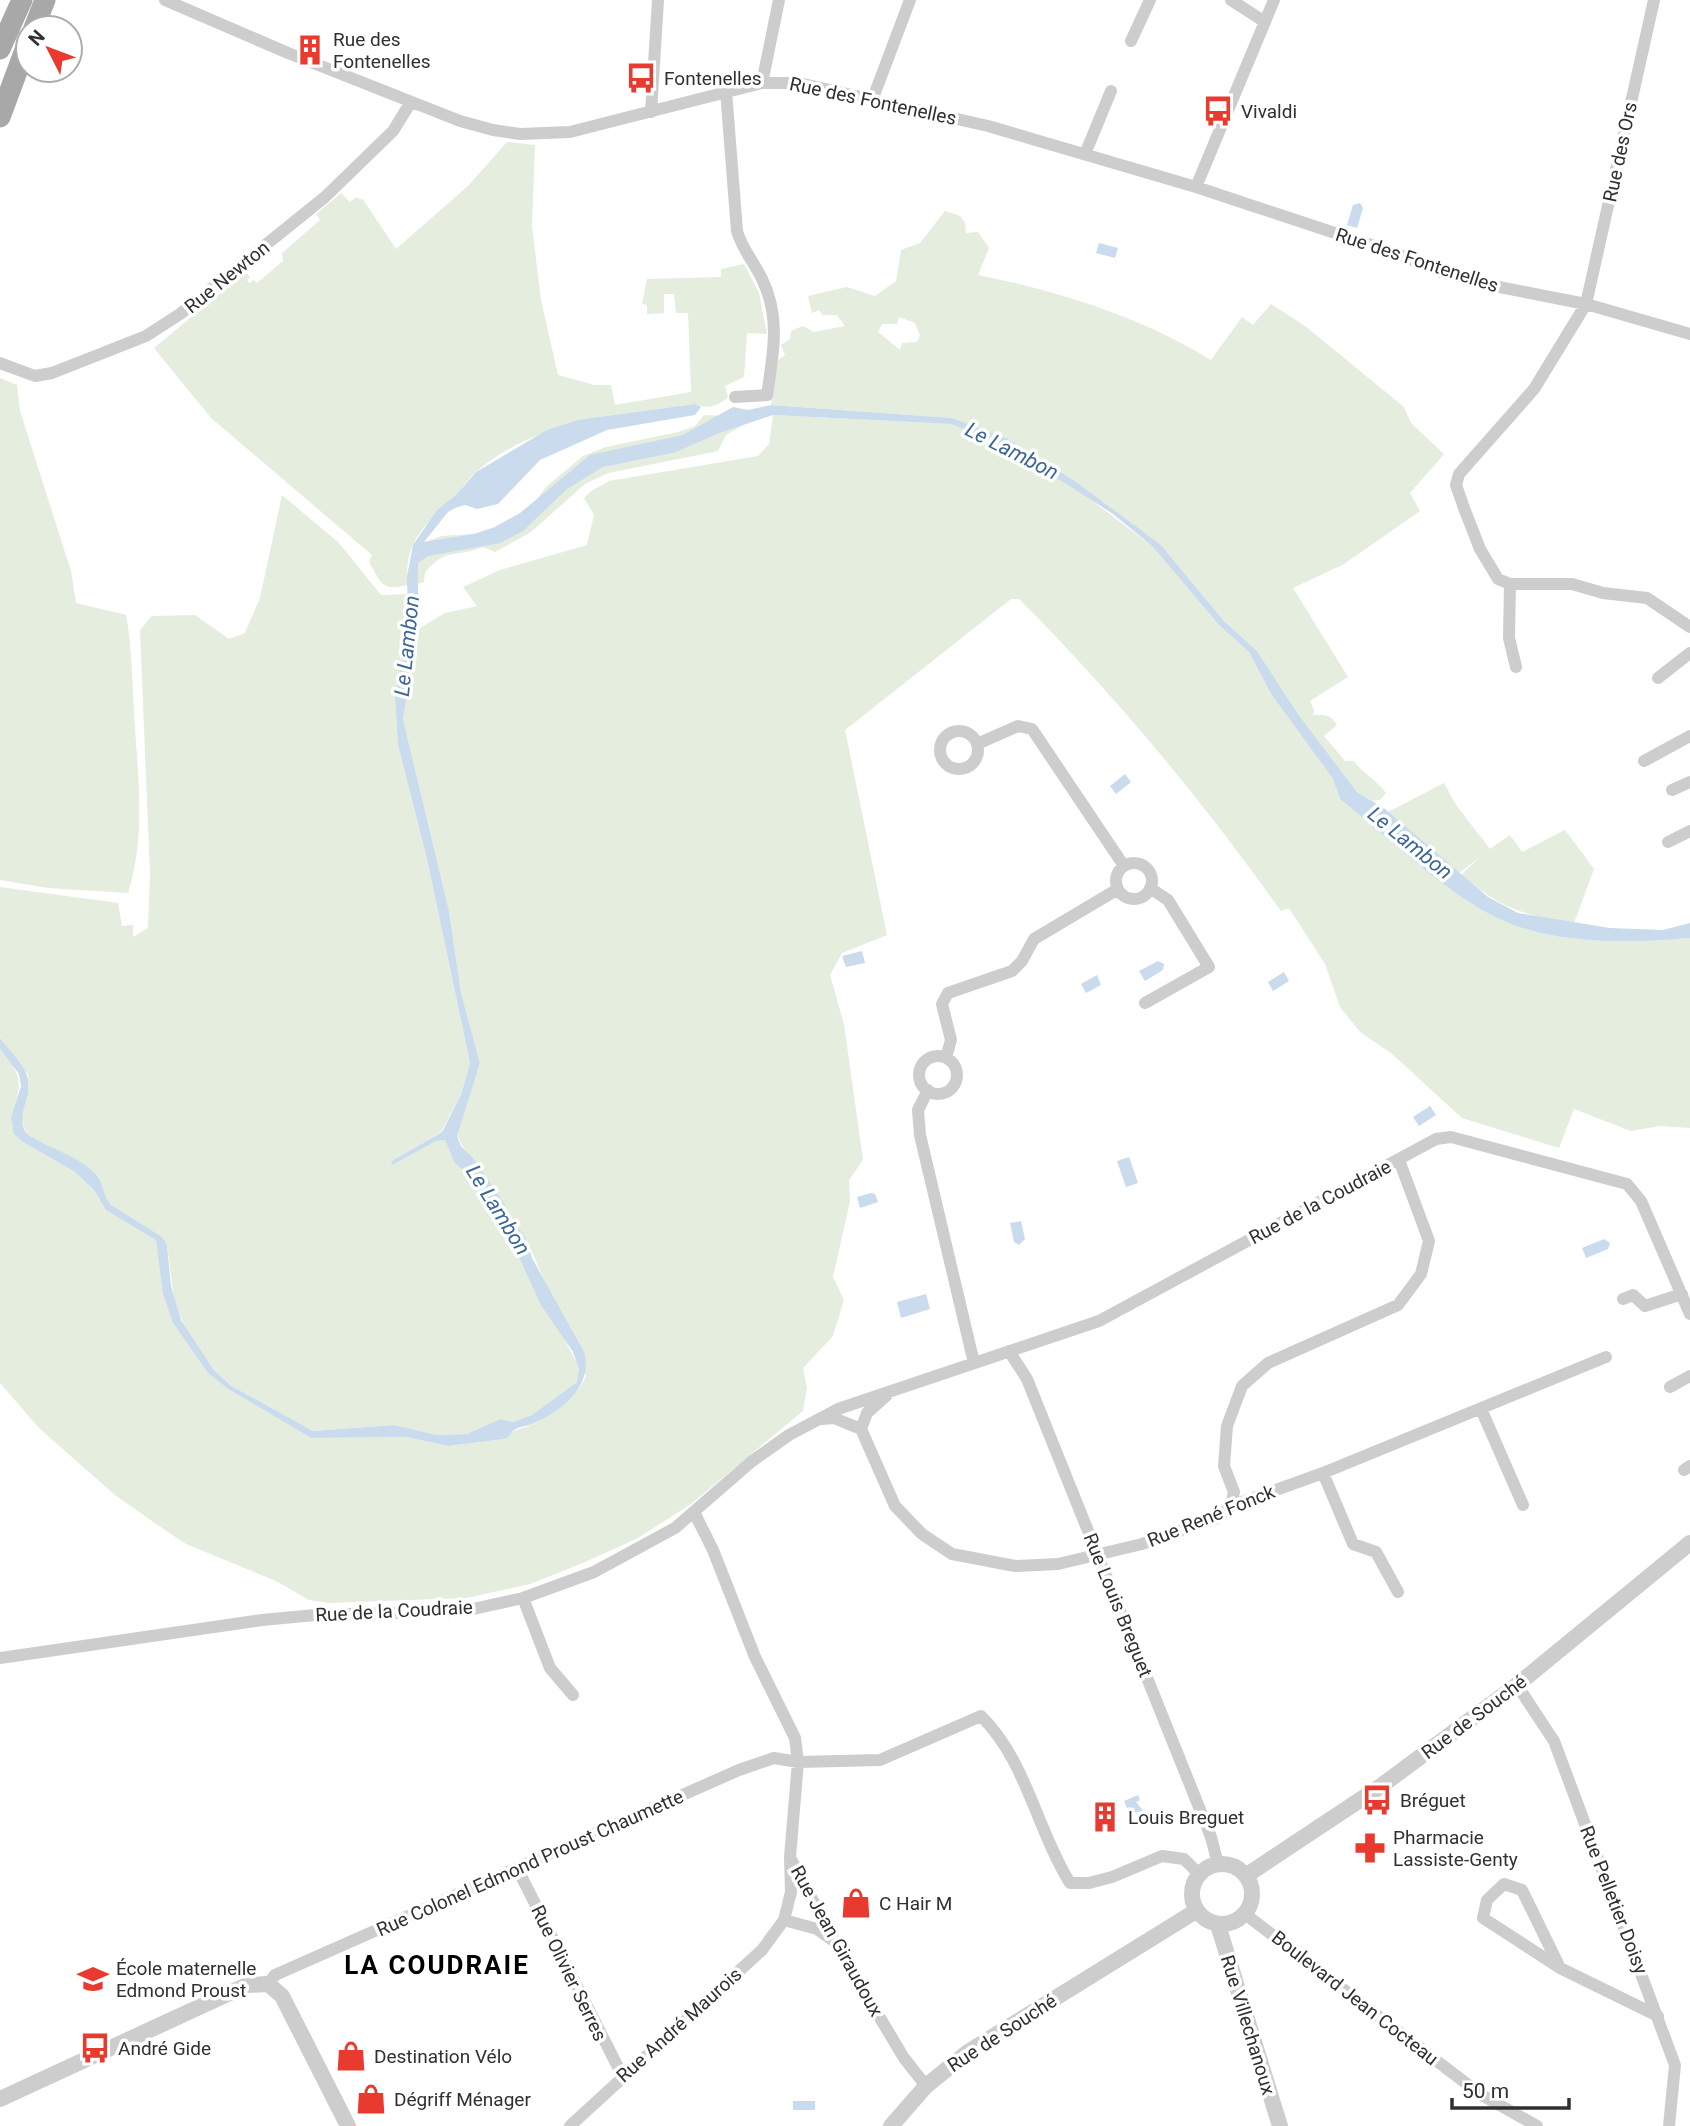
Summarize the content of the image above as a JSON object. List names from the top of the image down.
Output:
{
  "streets": {
    "street": [
      "Rue des Fontenelles",
      "Rue des Ors",
      "Rue Newton",
      "Rue de la Coudraie",
      "Rue René Fonck",
      "Rue Louis Breguet",
      "Rue de Souché",
      "Rue Colonel Edmond Proust Chaumette",
      "Rue Pelletier Doisy",
      "Rue Jean Giraudoux",
      "Rue Olivier Serres",
      "Boulevard Jean Cocteau",
      "Rue André Maurois",
      "Rue Villechanoux"
    ]
  },
  "crossings": [
    ["Rue des Fontenelles", "Rue des Ors"],
    ["Rue des Fontenelles", "Rue Newton"],
    ["Rue de la Coudraie", "Rue René Fonck"],
    ["Rue de la Coudraie", "Rue Louis Breguet"],
    ["Rue de la Coudraie", "Rue Jean Giraudoux"],
    ["Rue René Fonck", "Rue Louis Breguet"],
    ["Rue Louis Breguet", "Rue de Souché"],
    ["Rue Louis Breguet", "Rue Colonel Edmond Proust Chaumette"],
    ["Rue Louis Breguet", "Boulevard Jean Cocteau"],
    ["Rue Louis Breguet", "Rue Villechanoux"],
    ["Rue de Souché", "Rue Colonel Edmond Proust Chaumette"],
    ["Rue de Souché", "Rue Pelletier Doisy"],
    ["Rue de Souché", "Rue Jean Giraudoux"],
    ["Rue de Souché", "Boulevard Jean Cocteau"],
    ["Rue de Souché", "Rue Villechanoux"],
    ["Rue Colonel Edmond Proust Chaumette", "Rue Jean Giraudoux"],
    ["Rue Colonel Edmond Proust Chaumette", "Rue Olivier Serres"],
    ["Rue Colonel Edmond Proust Chaumette", "Boulevard Jean Cocteau"],
    ["Rue Colonel Edmond Proust Chaumette", "Rue Villechanoux"],
    ["Rue Jean Giraudoux", "Rue André Maurois"],
    ["Rue Olivier Serres", "Rue André Maurois"],
    ["Boulevard Jean Cocteau", "Rue Villechanoux"]
  ],
  "districts": ["LA COUDRAIE"],
  "water": ["Le Lambon"],
  "places": {
    "building": ["Rue des Fontenelles", "Louis Breguet"],
    "bus stop": [
      "Fontenelles",
      "Vivaldi",
      "Bréguet",
      "André Gide"
    ],
    "pharmacy": ["Pharmacie Lassiste-Genty"],
    "shop": ["C Hair M", "Destination Vélo", "Dégriff Ménager"],
    "school or university": ["École maternelle Edmond Proust"]
  },
  "scale_bar": "50 m",
  "north": "top left"
}
